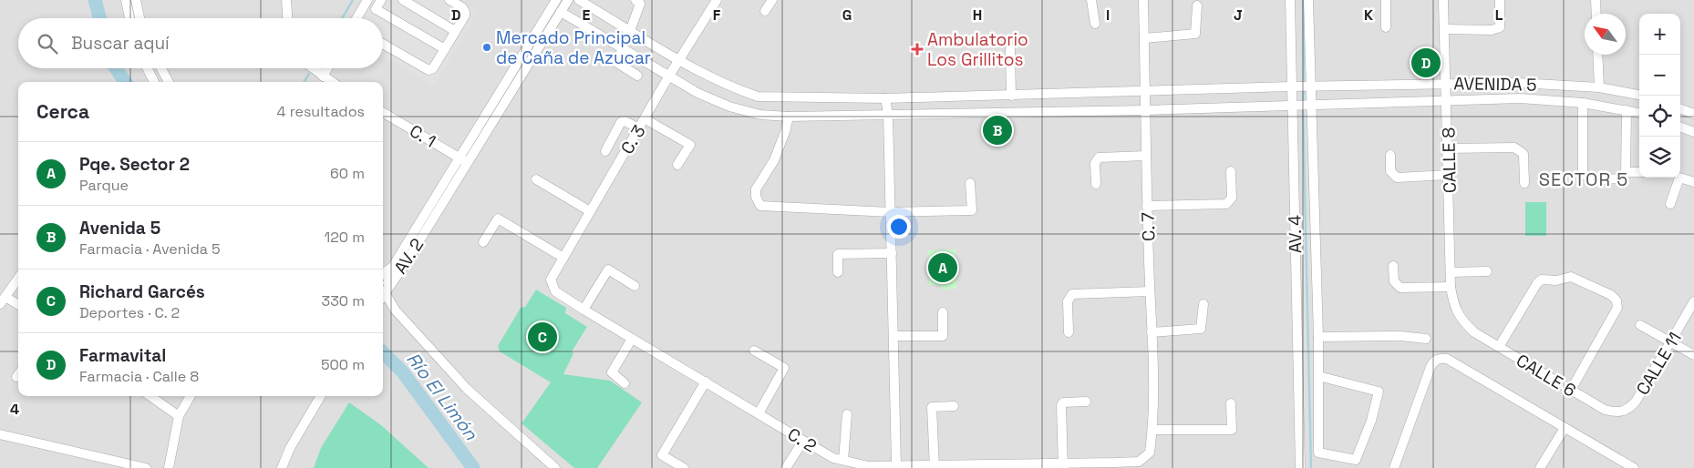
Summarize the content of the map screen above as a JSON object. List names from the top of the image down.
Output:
{
  "streets": {
    "street": [
      "AVENIDA 5",
      "C. 1",
      "C. 3",
      "CALLE 8",
      "C. 7",
      "AV. 4",
      "AV. 2",
      "CALLE 11",
      "CALLE 6",
      "C. 2"
    ]
  },
  "crossings": [
    ["AVENIDA 5", "C. 3"],
    ["AVENIDA 5", "CALLE 8"],
    ["AVENIDA 5", "C. 7"],
    ["AVENIDA 5", "AV. 4"],
    ["AVENIDA 5", "AV. 2"],
    ["C. 1", "AV. 2"],
    ["C. 3", "C. 2"],
    ["CALLE 8", "CALLE 6"],
    ["C. 7", "C. 2"],
    ["CALLE 11", "CALLE 6"]
  ],
  "districts": ["SECTOR 5"],
  "water": ["Río El Limón"],
  "places": {
    "other": ["Mercado Principal de Caña de Azucar"],
    "health": ["Ambulatorio Los Grillitos"]
  },
  "north": "top left",
  "page": {
    "map_buttons": ["+", "−"],
    "search": "Buscar aquí",
    "pins": [
      "D",
      "B",
      "A",
      "C"
    ],
    "heading": ["Cerca", "4 resultados"],
    "list": [
      {
        "mark": "A",
        "name": "Pqe. Sector 2",
        "note": "Parque",
        "value": "60 m"
      },
      {
        "mark": "B",
        "name": "Avenida 5",
        "note": "Farmacia · Avenida 5",
        "value": "120 m"
      },
      {
        "mark": "C",
        "name": "Richard Garcés",
        "note": "Deportes · C. 2",
        "value": "330 m"
      },
      {
        "mark": "D",
        "name": "Farmavital",
        "note": "Farmacia · Calle 8",
        "value": "500 m"
      }
    ]
  },
  "grid": {
    "columns": [
      "D",
      "E",
      "F",
      "G",
      "H",
      "I",
      "J",
      "K",
      "L"
    ],
    "rows": ["4"]
  }
}
